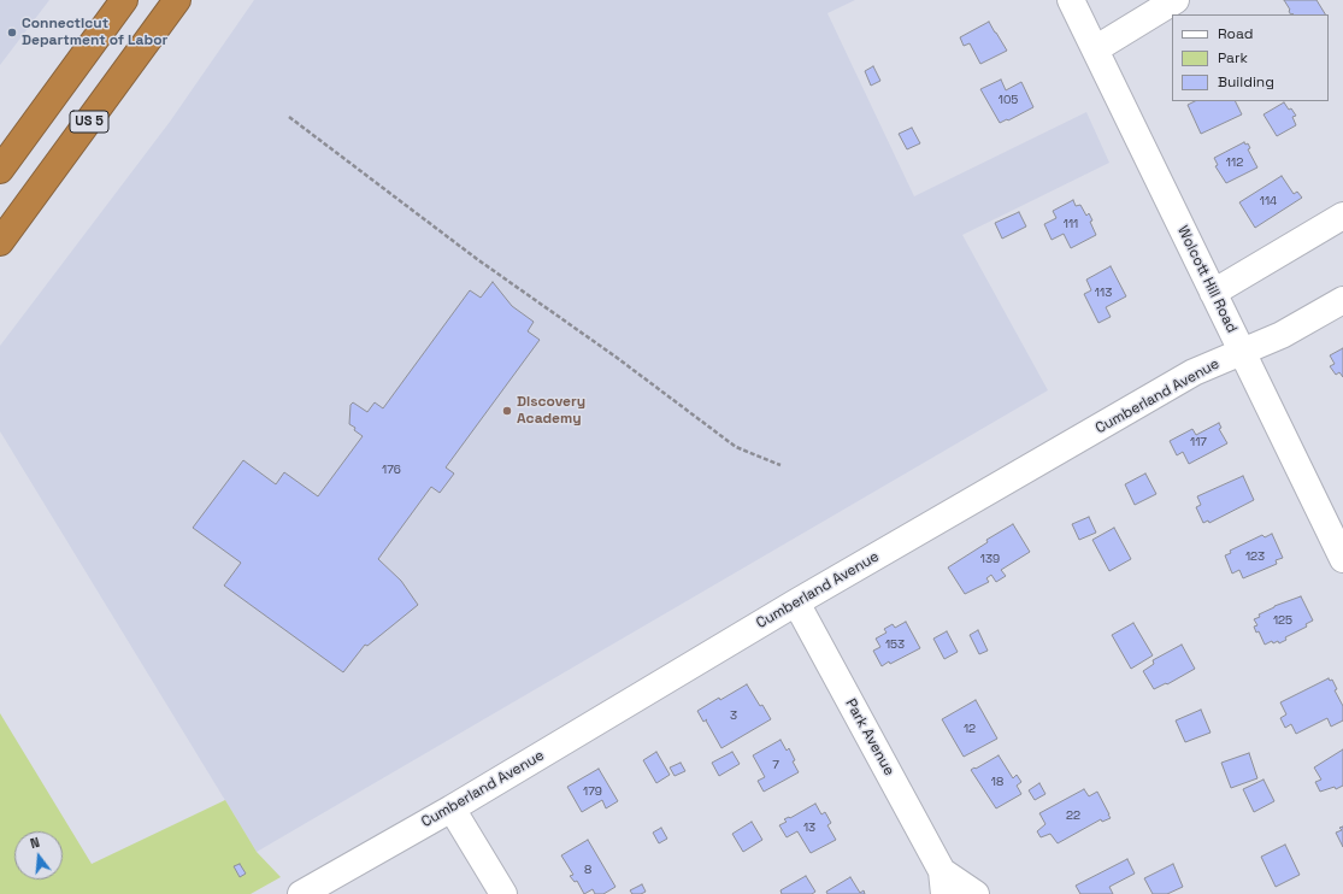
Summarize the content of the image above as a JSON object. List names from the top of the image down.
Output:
{
  "streets": {
    "highway": ["US 5"],
    "street": ["Wolcott Hill Road", "Cumberland Avenue", "Park Avenue"]
  },
  "crossings": [
    ["Wolcott Hill Road", "Cumberland Avenue"],
    ["Cumberland Avenue", "Park Avenue"]
  ],
  "places": ["Connecticut Department of Labor", "Discovery Academy"],
  "house_numbers": [
    "105",
    "112",
    "114",
    "111",
    "113",
    "117",
    "176",
    "123",
    "139",
    "125",
    "153",
    "3",
    "12",
    "7",
    "18",
    "179",
    "22",
    "13",
    "8"
  ],
  "legend": ["Road", "Park", "Building"],
  "north": "top"
}
